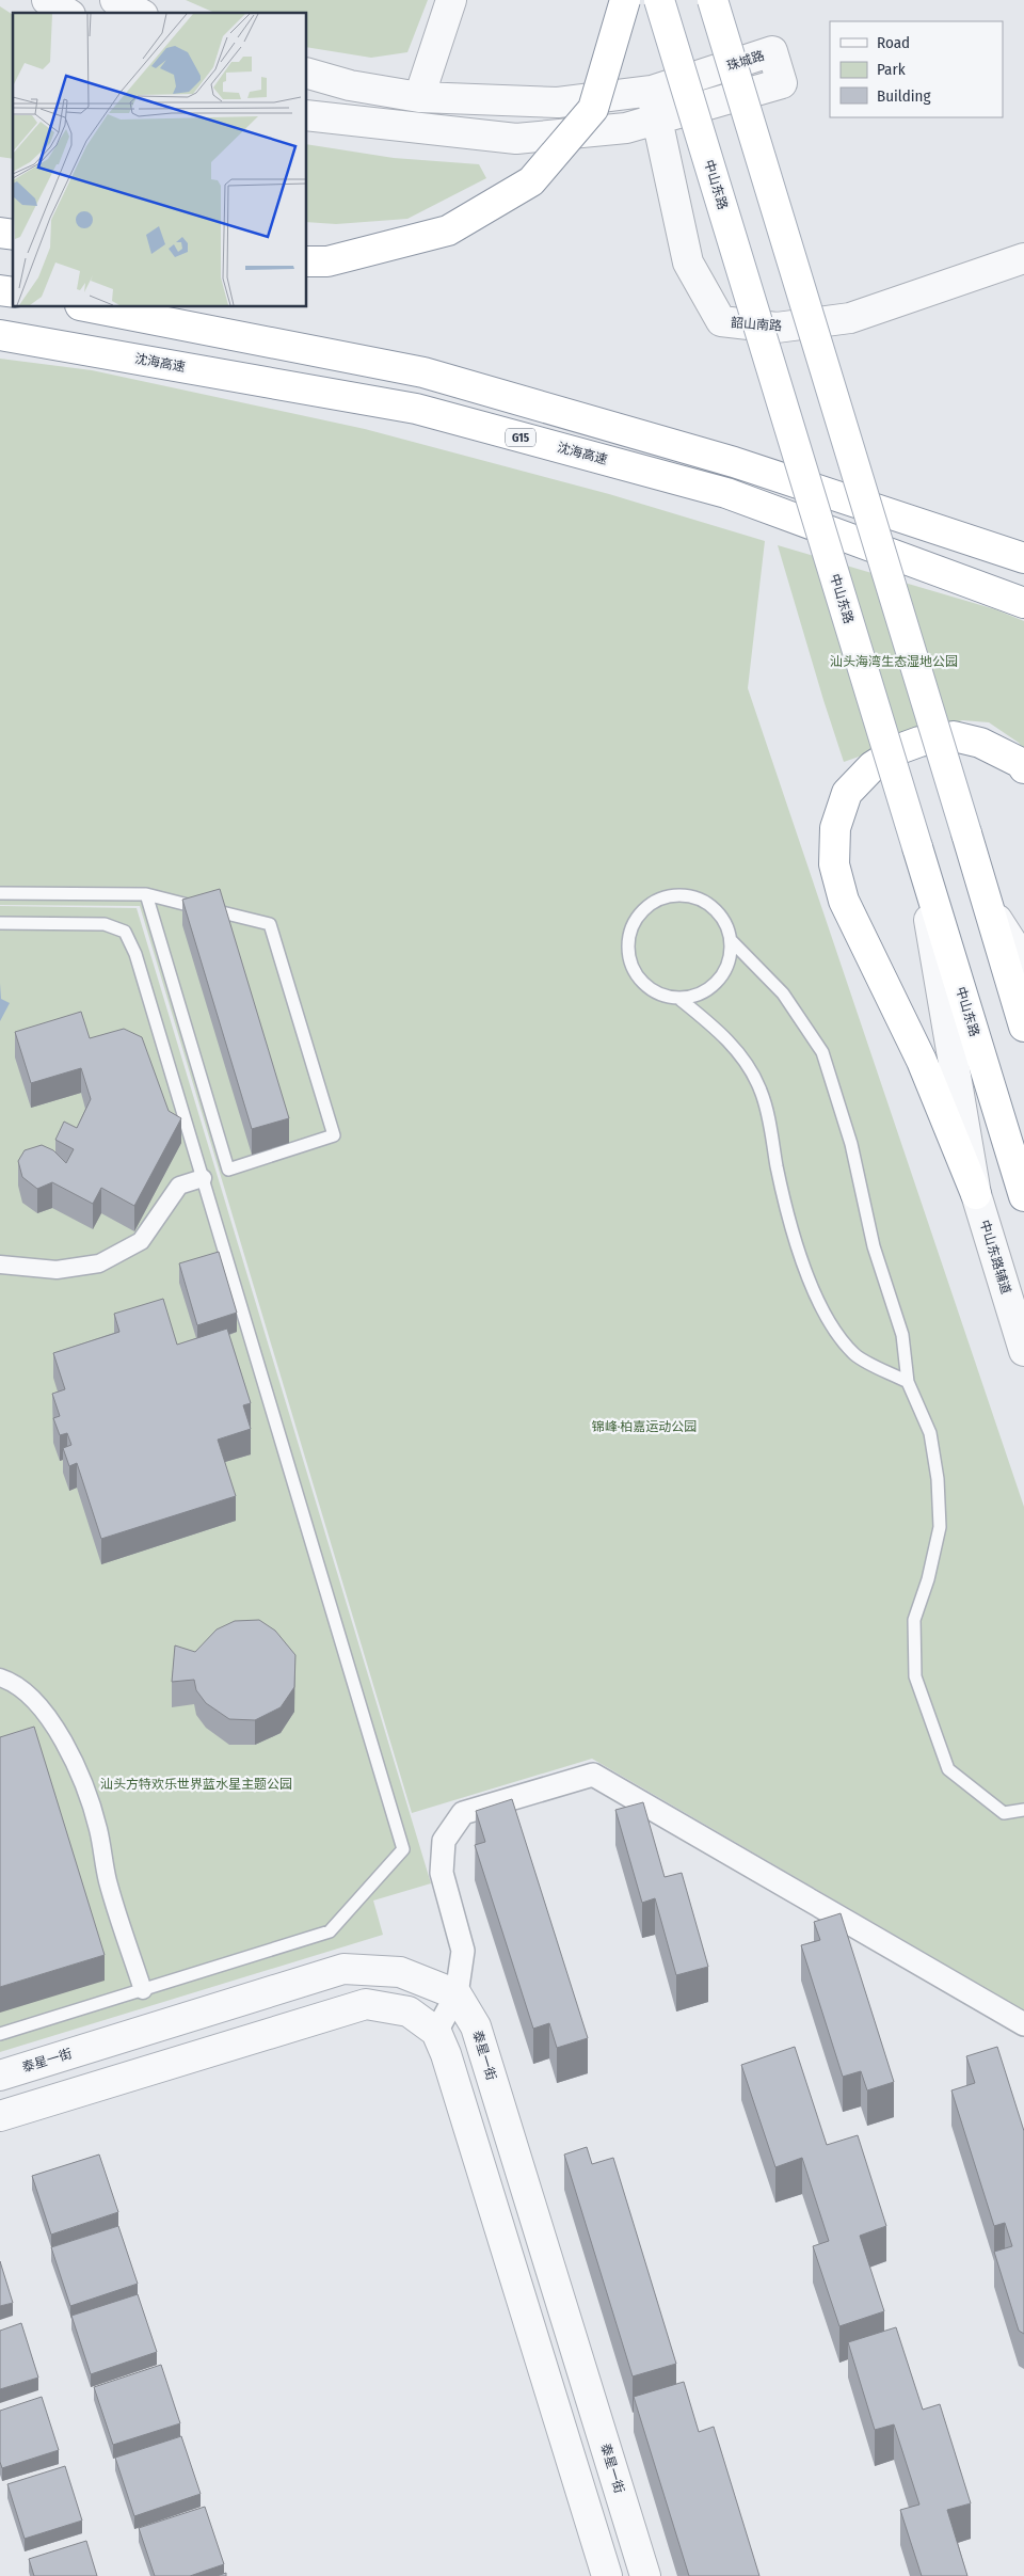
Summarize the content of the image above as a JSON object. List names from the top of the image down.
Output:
{
  "streets": {
    "main road": ["中山东路", "沈海高速", "G15"],
    "street": [
      "珠城路",
      "韶山南路",
      "中山东路辅道",
      "泰星一街"
    ]
  },
  "crossings": [
    ["珠城路", "韶山南路"],
    ["中山东路", "中山东路辅道"]
  ],
  "parks": ["汕头海湾生态湿地公园", "锦峰·柏嘉运动公园", "汕头方特欢乐世界蓝水星主题公园"],
  "legend": ["Road", "Park", "Building"]
}
